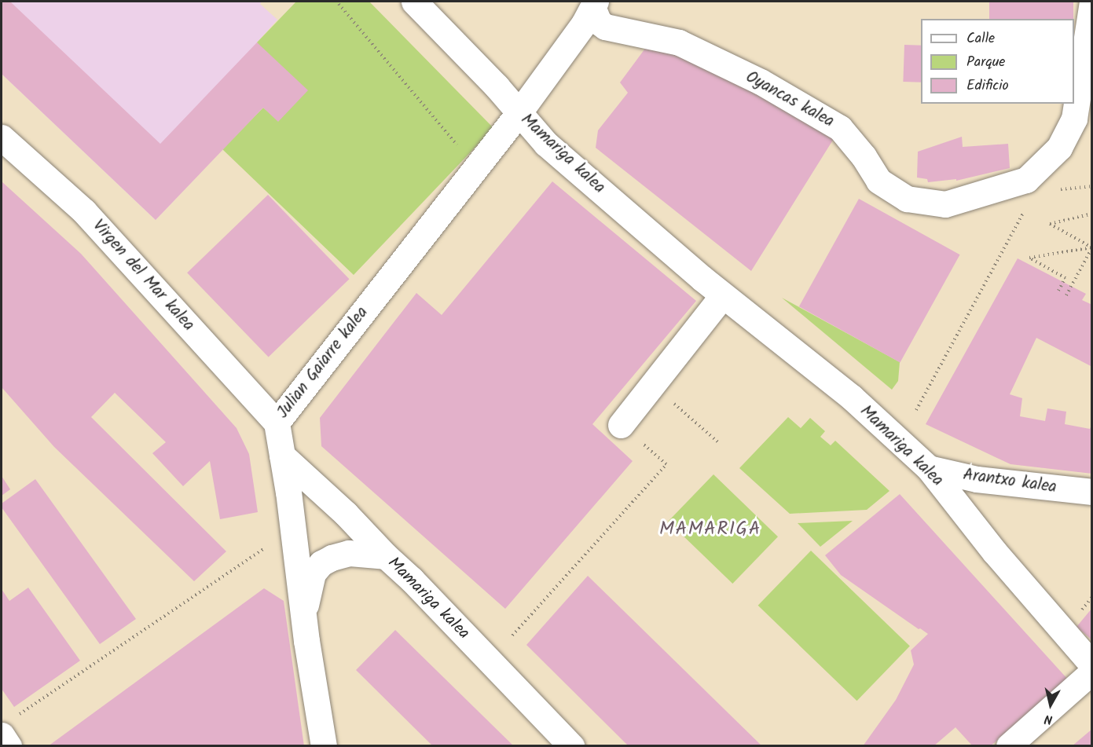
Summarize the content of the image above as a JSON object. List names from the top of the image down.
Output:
{
  "streets": {
    "street": [
      "Oyancas kalea",
      "Mamariga kalea",
      "Virgen del Mar kalea",
      "Julian Gaiarre kalea",
      "Arantxo kalea"
    ]
  },
  "crossings": [
    ["Oyancas kalea", "Julian Gaiarre kalea"],
    ["Mamariga kalea", "Julian Gaiarre kalea"],
    ["Mamariga kalea", "Arantxo kalea"],
    ["Virgen del Mar kalea", "Julian Gaiarre kalea"]
  ],
  "districts": ["MAMARIGA"],
  "legend": ["Calle", "Parque", "Edificio"],
  "north": "bottom"
}
